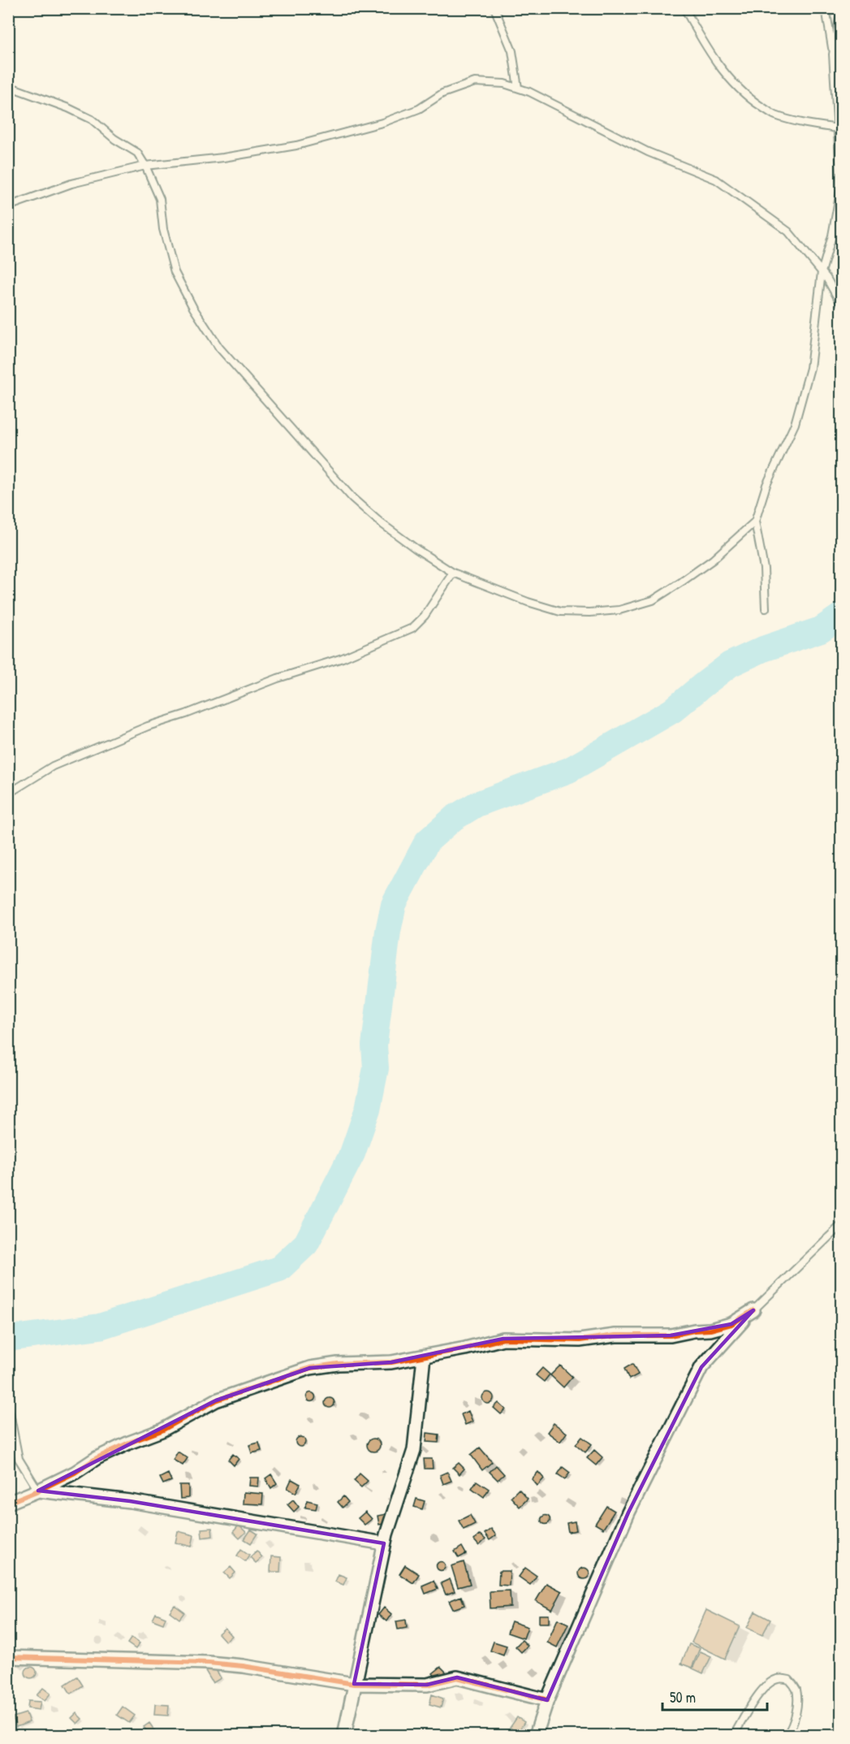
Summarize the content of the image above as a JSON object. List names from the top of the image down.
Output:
{
  "scale_bar": "50 m"
}
